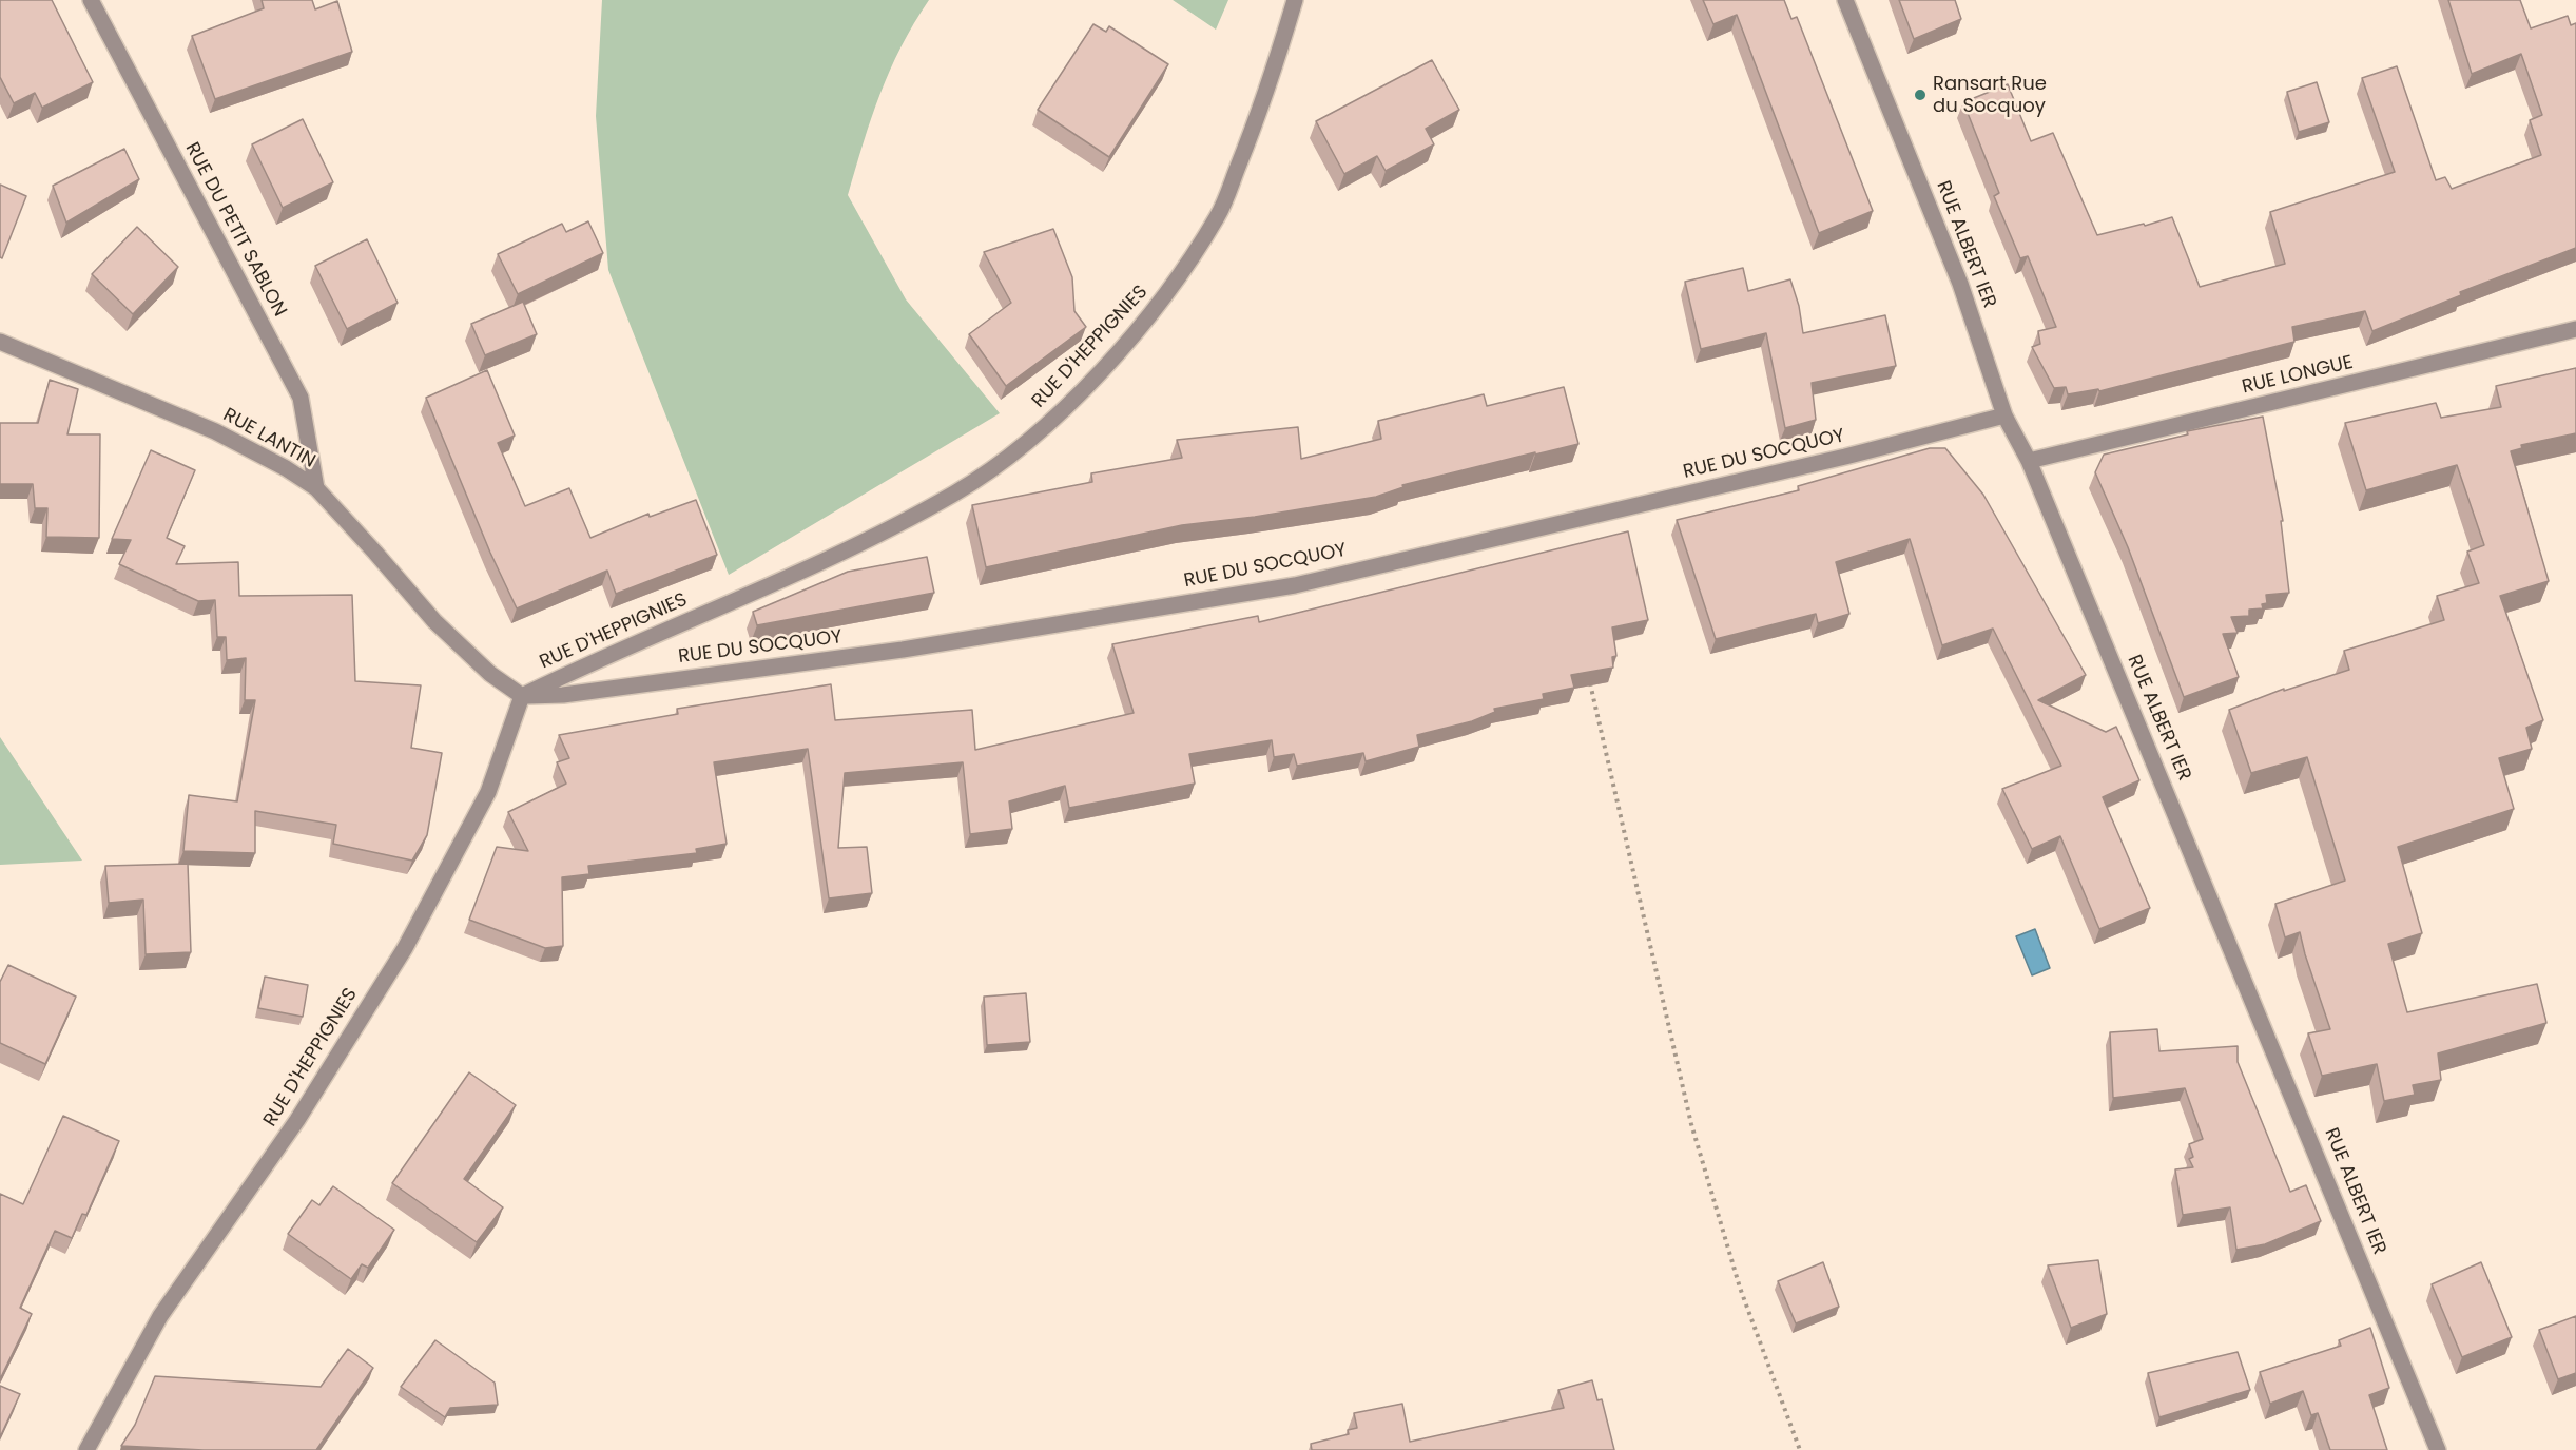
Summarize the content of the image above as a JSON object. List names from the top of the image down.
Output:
{
  "streets": {
    "street": [
      "RUE DU PETIT SABLON",
      "RUE ALBERT IER",
      "RUE D'HEPPIGNIES",
      "RUE LONGUE",
      "RUE LANTIN",
      "RUE DU SOCQUOY"
    ]
  },
  "crossings": [
    ["RUE DU PETIT SABLON", "RUE LANTIN"],
    ["RUE ALBERT IER", "RUE LONGUE"],
    ["RUE ALBERT IER", "RUE DU SOCQUOY"],
    ["RUE D'HEPPIGNIES", "RUE LANTIN"],
    ["RUE D'HEPPIGNIES", "RUE DU SOCQUOY"],
    ["RUE LANTIN", "RUE DU SOCQUOY"]
  ],
  "places": ["Ransart Rue du Socquoy"]
}
